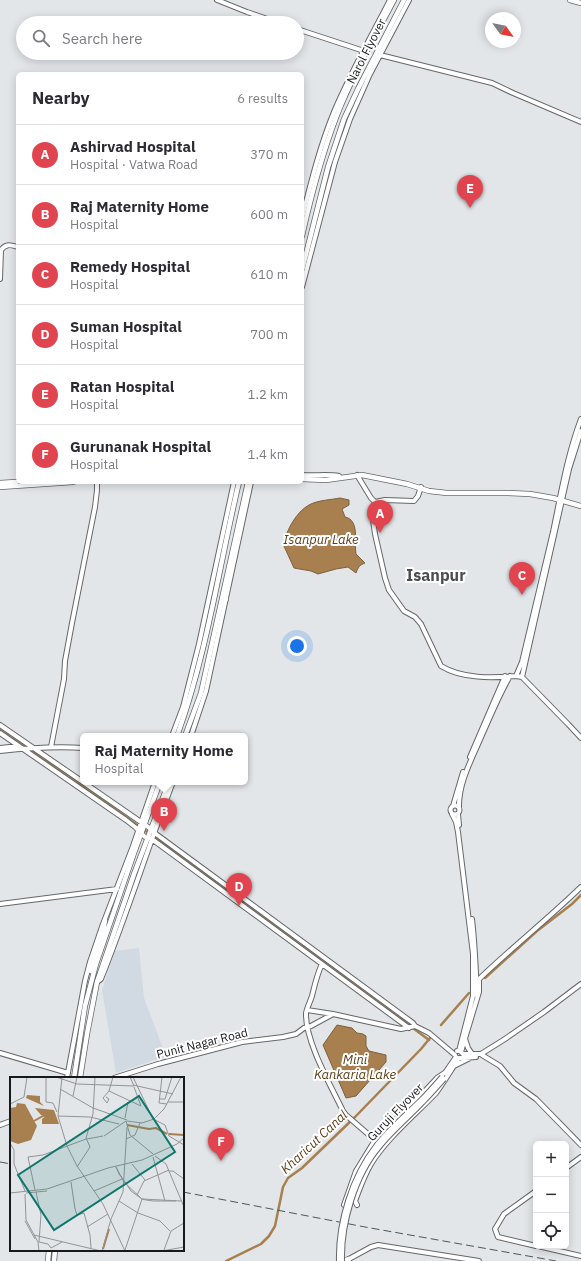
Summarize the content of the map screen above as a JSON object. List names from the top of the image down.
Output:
{
  "streets": {
    "main road": ["Narol Flyover"],
    "street": ["Punit Nagar Road", "Guruji Flyover"]
  },
  "districts": ["Isanpur"],
  "water": ["Isanpur Lake", "Mini Kankaria Lake", "Kharicut Canal"],
  "north": "bottom right",
  "page": {
    "search": "Search here",
    "heading": ["Nearby", "6 results"],
    "list": [
      {
        "mark": "A",
        "name": "Ashirvad Hospital",
        "note": "Hospital · Vatwa Road",
        "value": "370 m"
      },
      {
        "mark": "B",
        "name": "Raj Maternity Home",
        "note": "Hospital",
        "value": "600 m"
      },
      {
        "mark": "C",
        "name": "Remedy Hospital",
        "note": "Hospital",
        "value": "610 m"
      },
      {
        "mark": "D",
        "name": "Suman Hospital",
        "note": "Hospital",
        "value": "700 m"
      },
      {
        "mark": "E",
        "name": "Ratan Hospital",
        "note": "Hospital",
        "value": "1.2 km"
      },
      {
        "mark": "F",
        "name": "Gurunanak Hospital",
        "note": "Hospital",
        "value": "1.4 km"
      }
    ],
    "pins": [
      "E",
      "A",
      "C",
      "B",
      "D",
      "F"
    ],
    "popup": ["Raj Maternity Home", "Hospital"],
    "map_buttons": ["+", "−"]
  }
}
